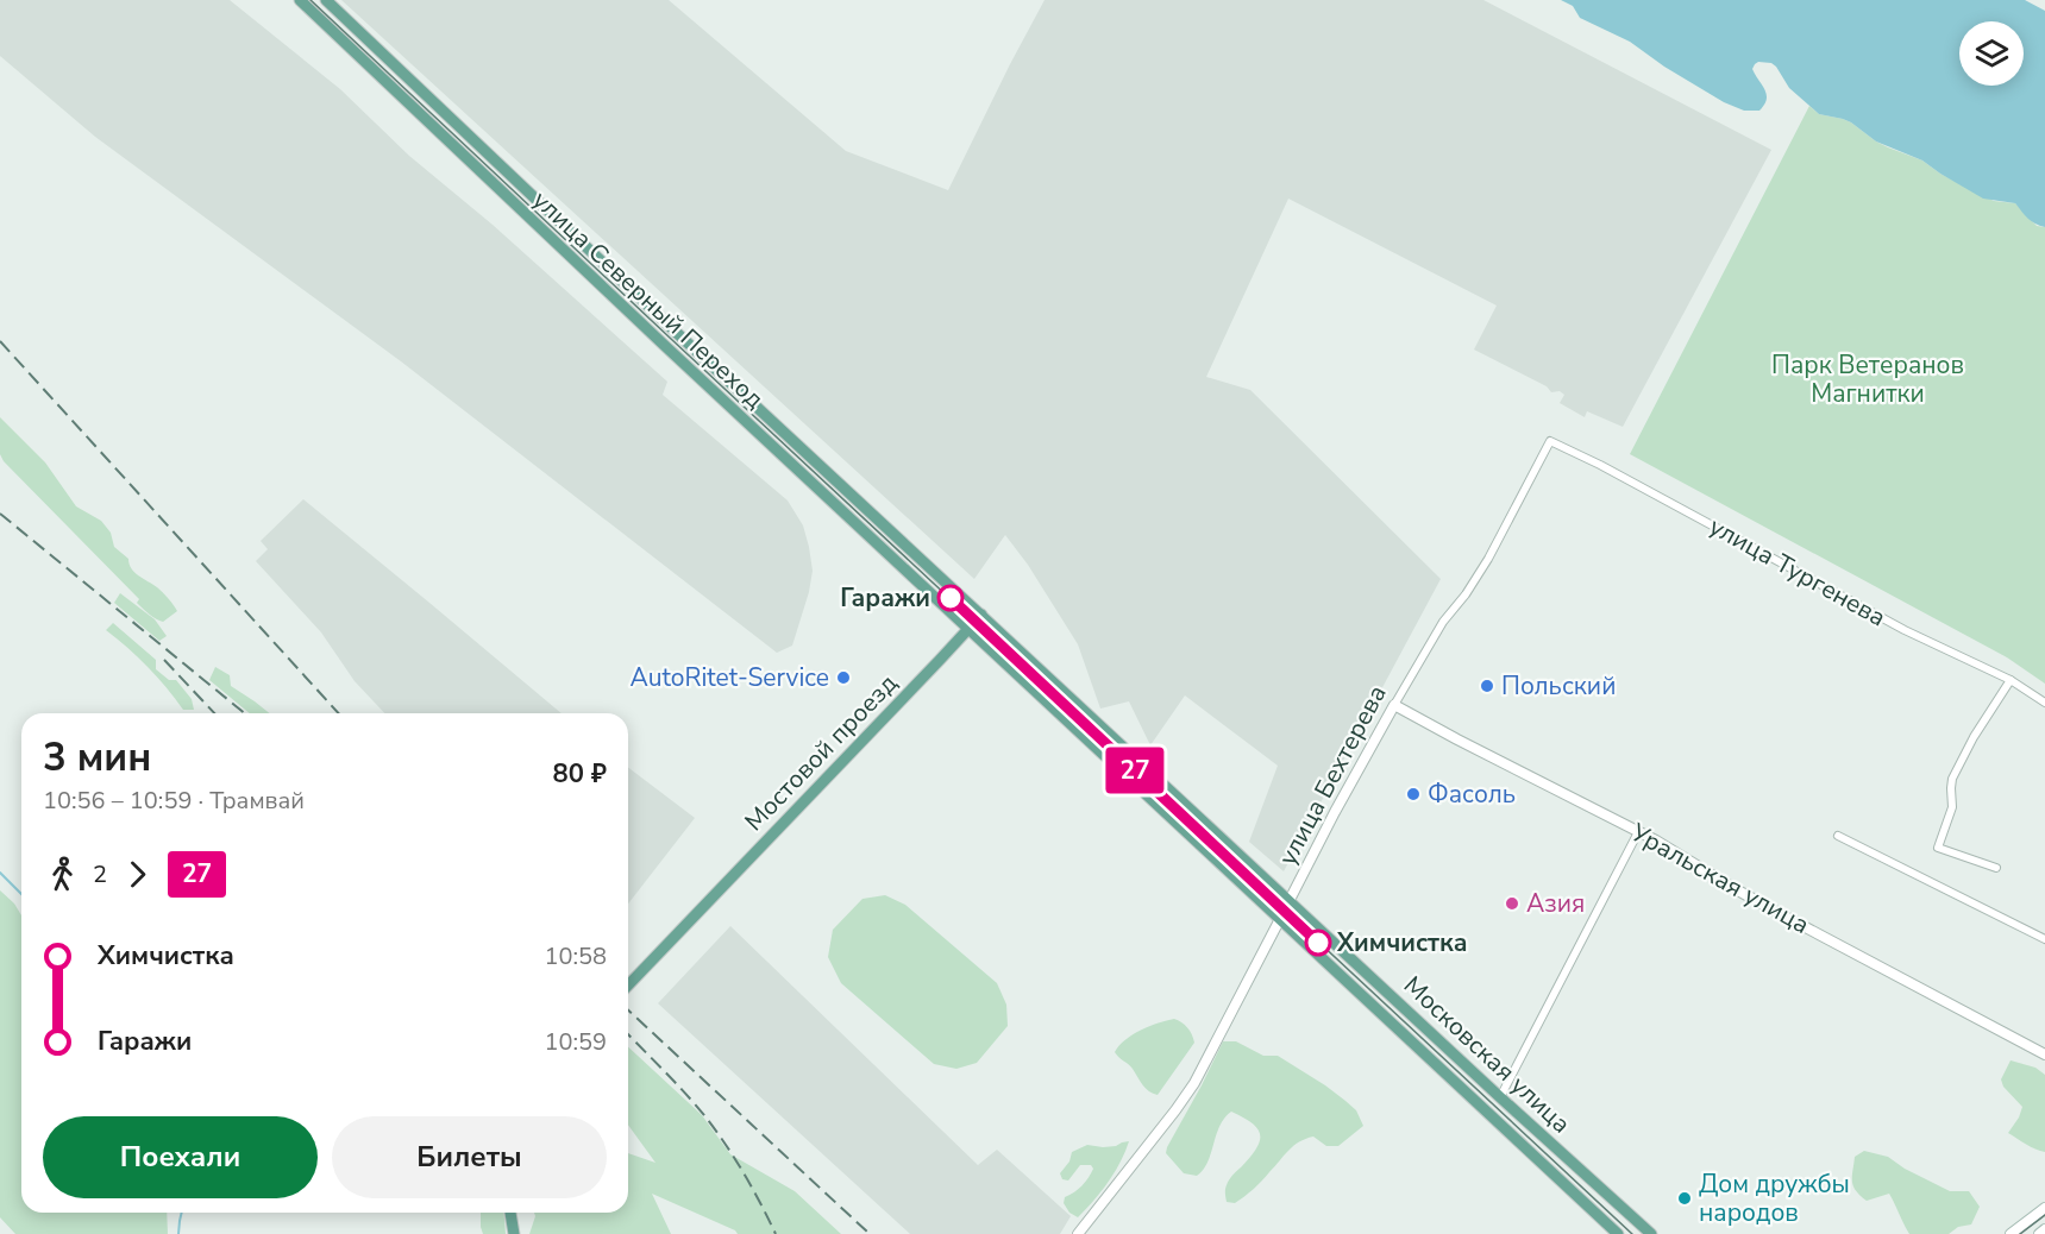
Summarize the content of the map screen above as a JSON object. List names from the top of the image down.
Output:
{
  "streets": {
    "main road": [
      "улица Северный Переход",
      "Мостовой проезд",
      "улица Бехтерева",
      "Московская улица"
    ],
    "street": ["улица Тургенева", "Уральская улица"]
  },
  "crossings": [
    ["улица Северный Переход", "Мостовой проезд"],
    ["улица Северный Переход", "Московская улица"],
    ["улица Тургенева", "улица Бехтерева"],
    ["Мостовой проезд", "Московская улица"],
    ["улица Бехтерева", "Уральская улица"],
    ["улица Бехтерева", "Московская улица"]
  ],
  "parks": ["Парк Ветеранов Магнитки"],
  "places": [
    "Гаражи",
    "AutoRitet-Service",
    "Польский",
    "Фасоль",
    "Азия",
    "Химчистка",
    "Дом дружбы народов"
  ],
  "lines": ["tram line 27"],
  "page": {
    "on_map": "27",
    "heading": ["3 мин", "10:56 – 10:59 · Трамвай", "80 ₽"],
    "legs": ["2", "27"],
    "list": [
      {
        "name": "Химчистка",
        "value": "10:58"
      },
      {
        "name": "Гаражи",
        "value": "10:59"
      }
    ],
    "buttons": ["Поехали", "Билеты"]
  }
}
